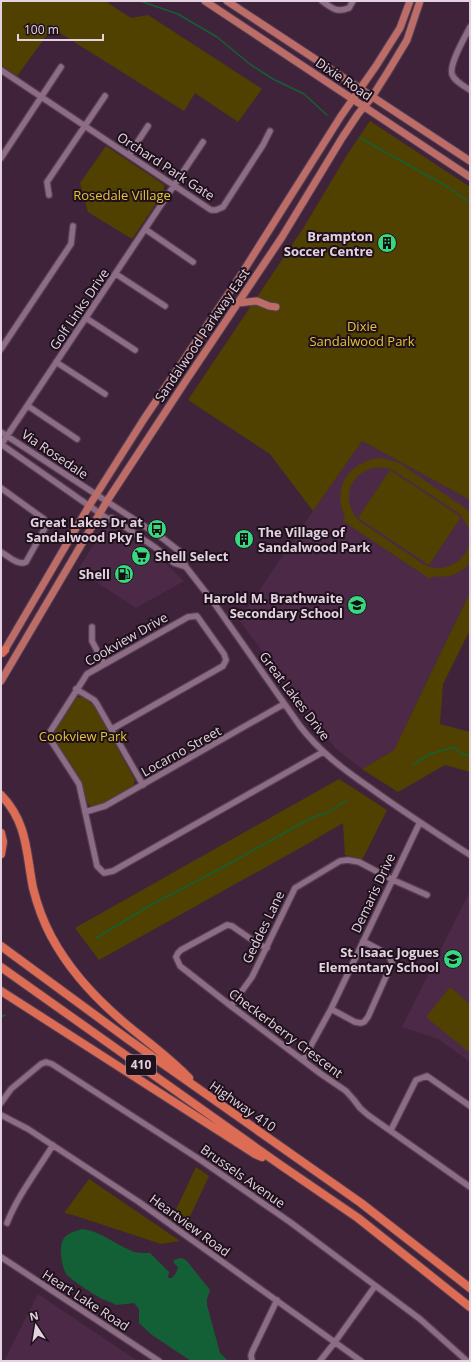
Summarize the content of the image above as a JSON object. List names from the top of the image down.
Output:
{
  "streets": {
    "highway": ["410", "Highway 410"],
    "main road": ["Dixie Road", "Sandalwood Parkway East"],
    "street": [
      "Orchard Park Gate",
      "Golf Links Drive",
      "Via Rosedale",
      "Cookview Drive",
      "Great Lakes Drive",
      "Locarno Street",
      "Demaris Drive",
      "Geddes Lane",
      "Checkerberry Crescent",
      "Brussels Avenue",
      "Heartview Road",
      "Heart Lake Road"
    ]
  },
  "crossings": [
    ["Dixie Road", "Sandalwood Parkway East"],
    ["Orchard Park Gate", "Golf Links Drive"],
    ["Golf Links Drive", "Via Rosedale"],
    ["Sandalwood Parkway East", "Via Rosedale"],
    ["Sandalwood Parkway East", "Great Lakes Drive"],
    ["Via Rosedale", "Great Lakes Drive"],
    ["Cookview Drive", "Great Lakes Drive"],
    ["Cookview Drive", "Locarno Street"],
    ["Great Lakes Drive", "Locarno Street"],
    ["Great Lakes Drive", "Demaris Drive"],
    ["Demaris Drive", "Geddes Lane"],
    ["Demaris Drive", "Checkerberry Crescent"],
    ["Geddes Lane", "Checkerberry Crescent"]
  ],
  "parks": ["Rosedale Village", "Dixie Sandalwood Park", "Cookview Park"],
  "places": {
    "building": ["Brampton Soccer Centre", "The Village of Sandalwood Park"],
    "bus stop": ["Great Lakes Dr at Sandalwood Pky E"],
    "supermarket": ["Shell Select"],
    "fuel station": ["Shell"],
    "school or university": ["Harold M. Brathwaite Secondary School", "St. Isaac Jogues Elementary School"]
  },
  "scale_bar": "100 m",
  "north": "top"
}
